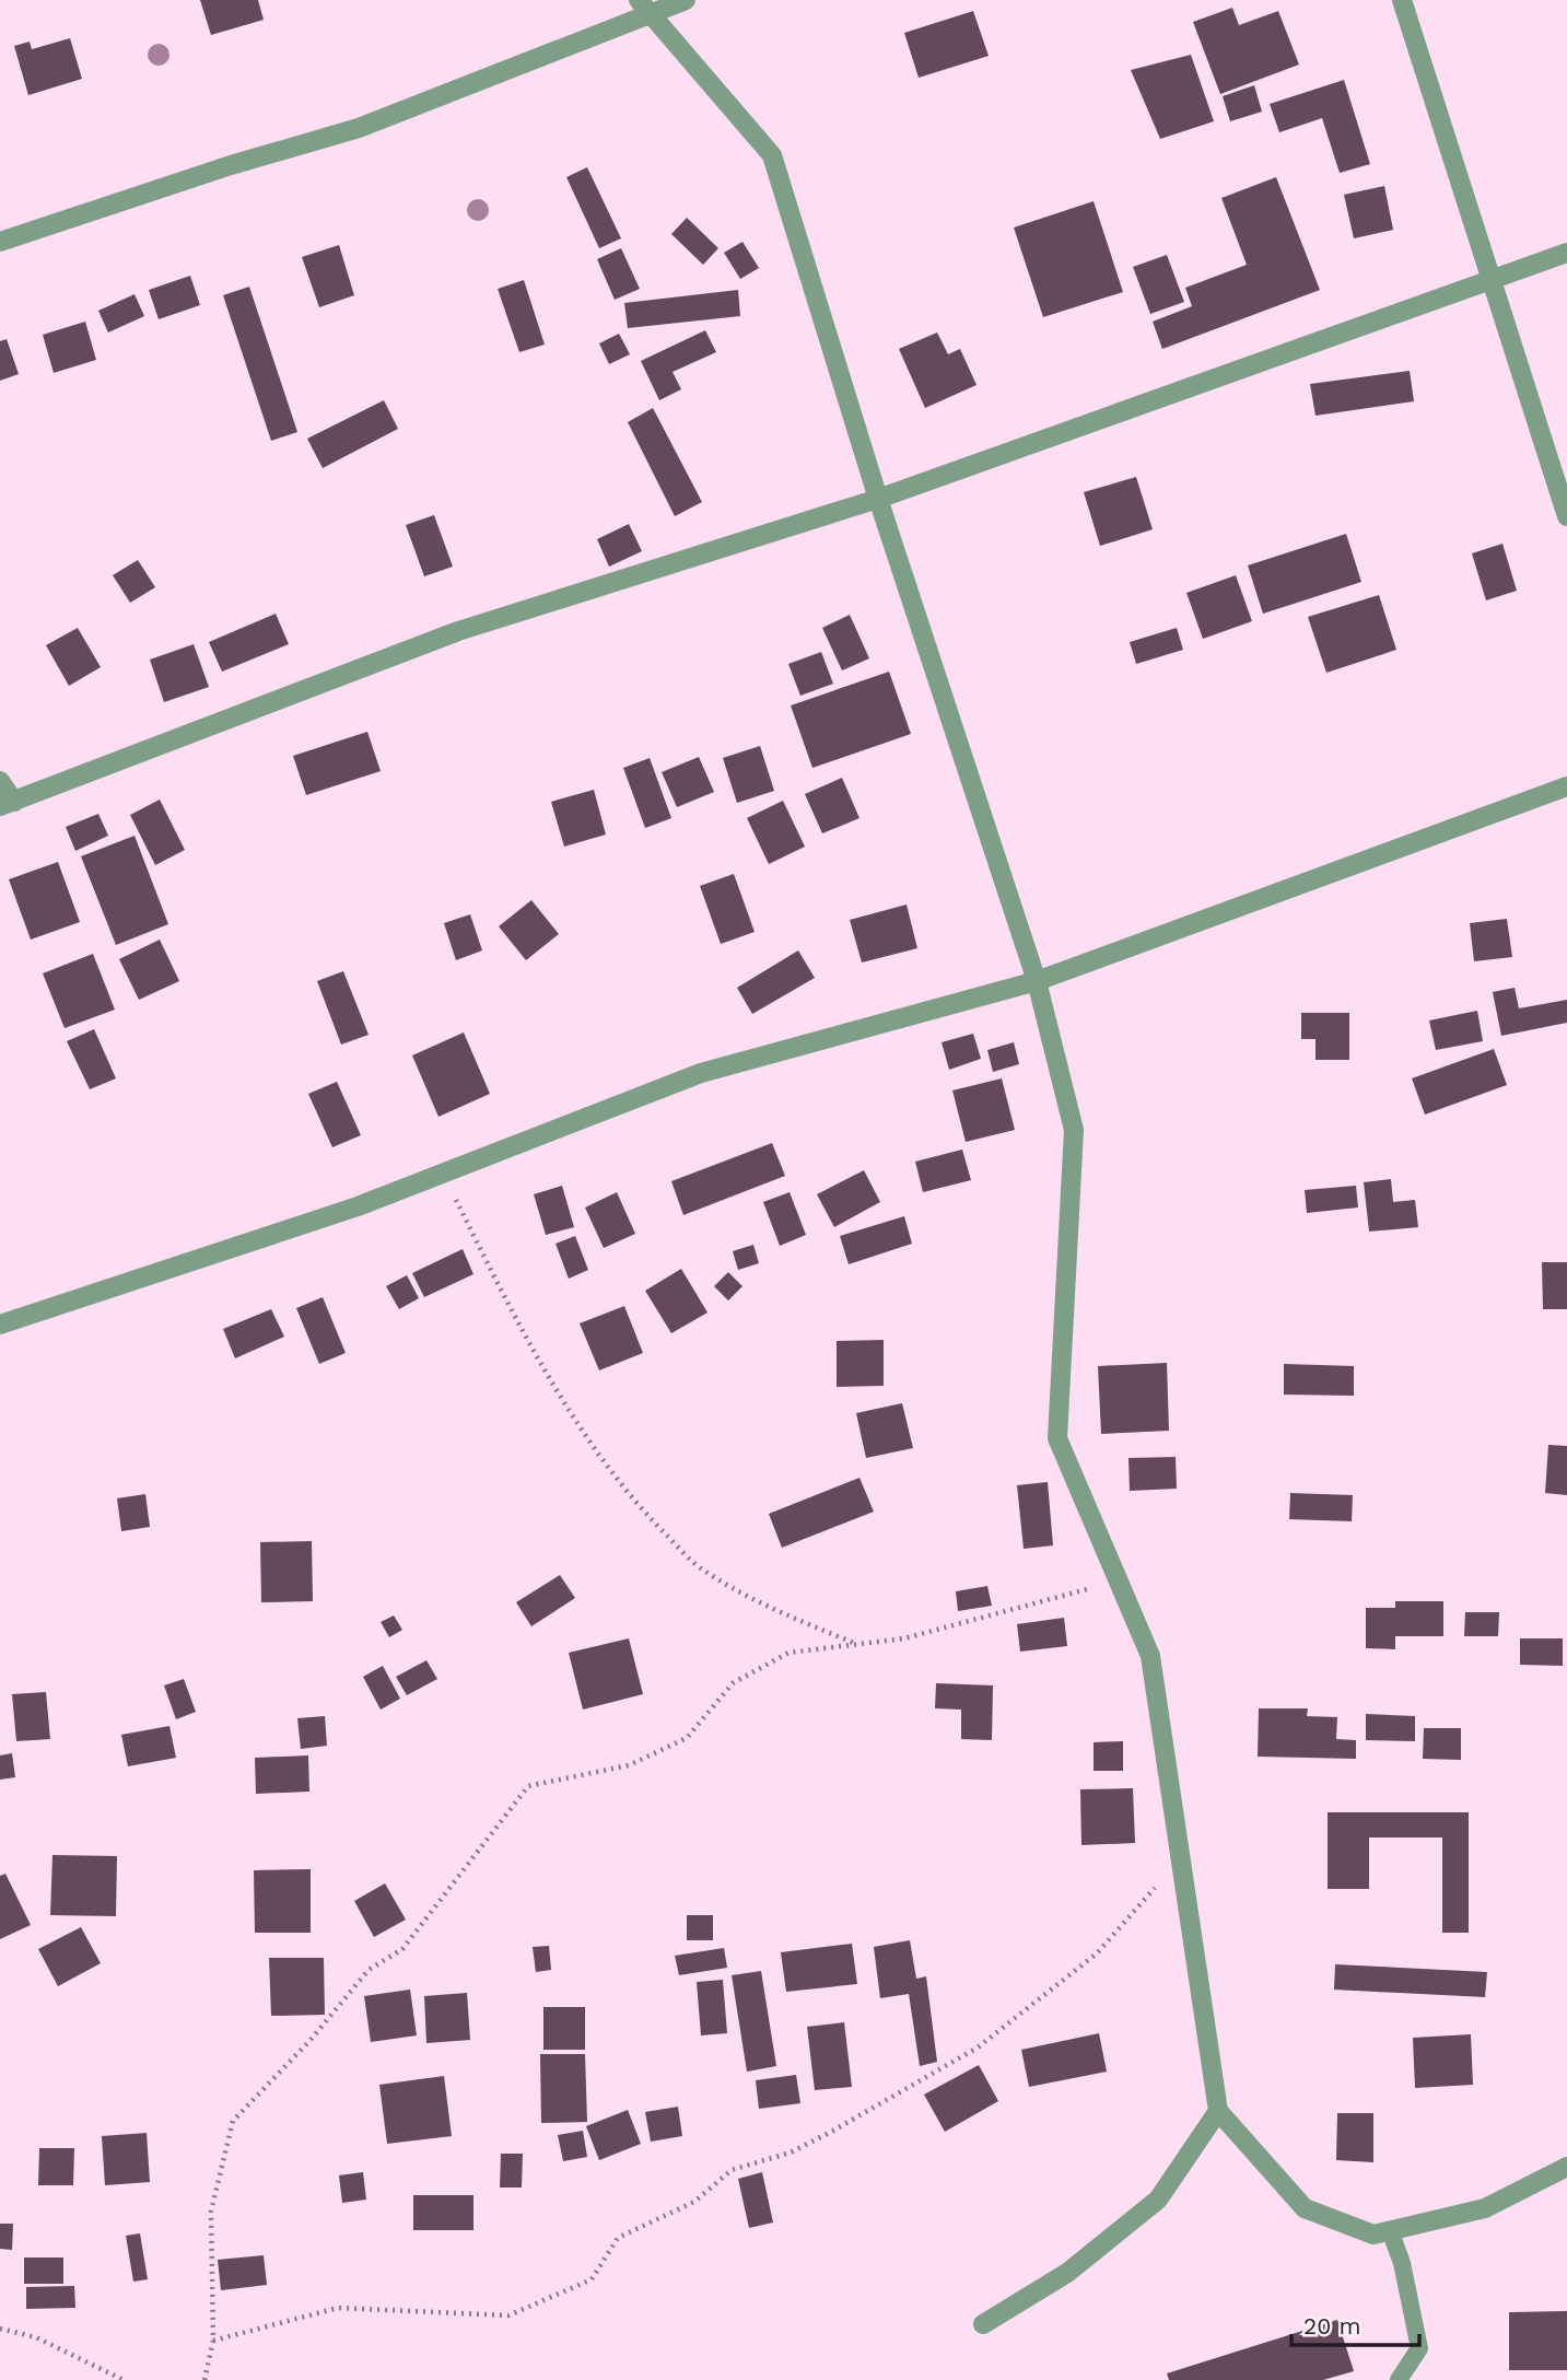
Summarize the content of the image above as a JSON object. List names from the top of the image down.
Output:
{
  "scale_bar": "20 m"
}
